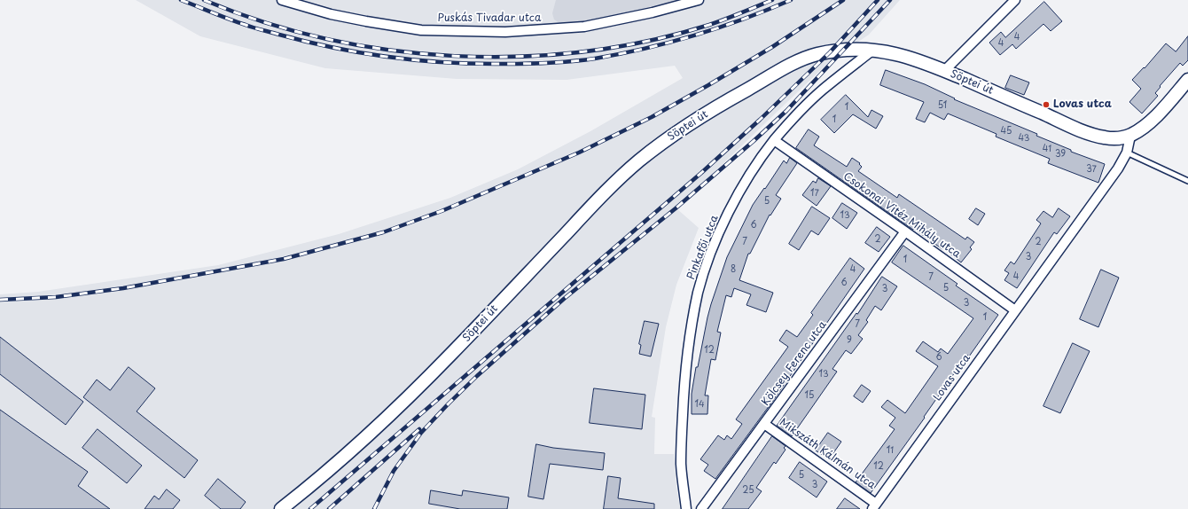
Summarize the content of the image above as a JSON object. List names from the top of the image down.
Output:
{
  "streets": {
    "street": [
      "Puskás Tivadar utca",
      "Söptei út",
      "Csokonai Vitéz Mihály utca",
      "Pinkafői utca",
      "Kölcsey Ferenc utca",
      "Lovas utca",
      "Mikszáth Kálmán utca"
    ]
  },
  "crossings": [
    ["Söptei út", "Pinkafői utca"],
    ["Söptei út", "Lovas utca"],
    ["Csokonai Vitéz Mihály utca", "Pinkafői utca"],
    ["Csokonai Vitéz Mihály utca", "Kölcsey Ferenc utca"],
    ["Csokonai Vitéz Mihály utca", "Lovas utca"],
    ["Kölcsey Ferenc utca", "Mikszáth Kálmán utca"],
    ["Lovas utca", "Mikszáth Kálmán utca"]
  ],
  "places": ["Lovas utca"],
  "house_numbers": [
    "4",
    "4",
    "51",
    "1",
    "1",
    "45",
    "43",
    "41",
    "39",
    "37",
    "17",
    "5",
    "13",
    "6",
    "2",
    "7",
    "2",
    "3",
    "1",
    "8",
    "4",
    "4",
    "7",
    "6",
    "5",
    "3",
    "3",
    "1",
    "7",
    "9",
    "12",
    "6",
    "13",
    "15",
    "14",
    "11",
    "12",
    "5",
    "3",
    "25"
  ]
}
